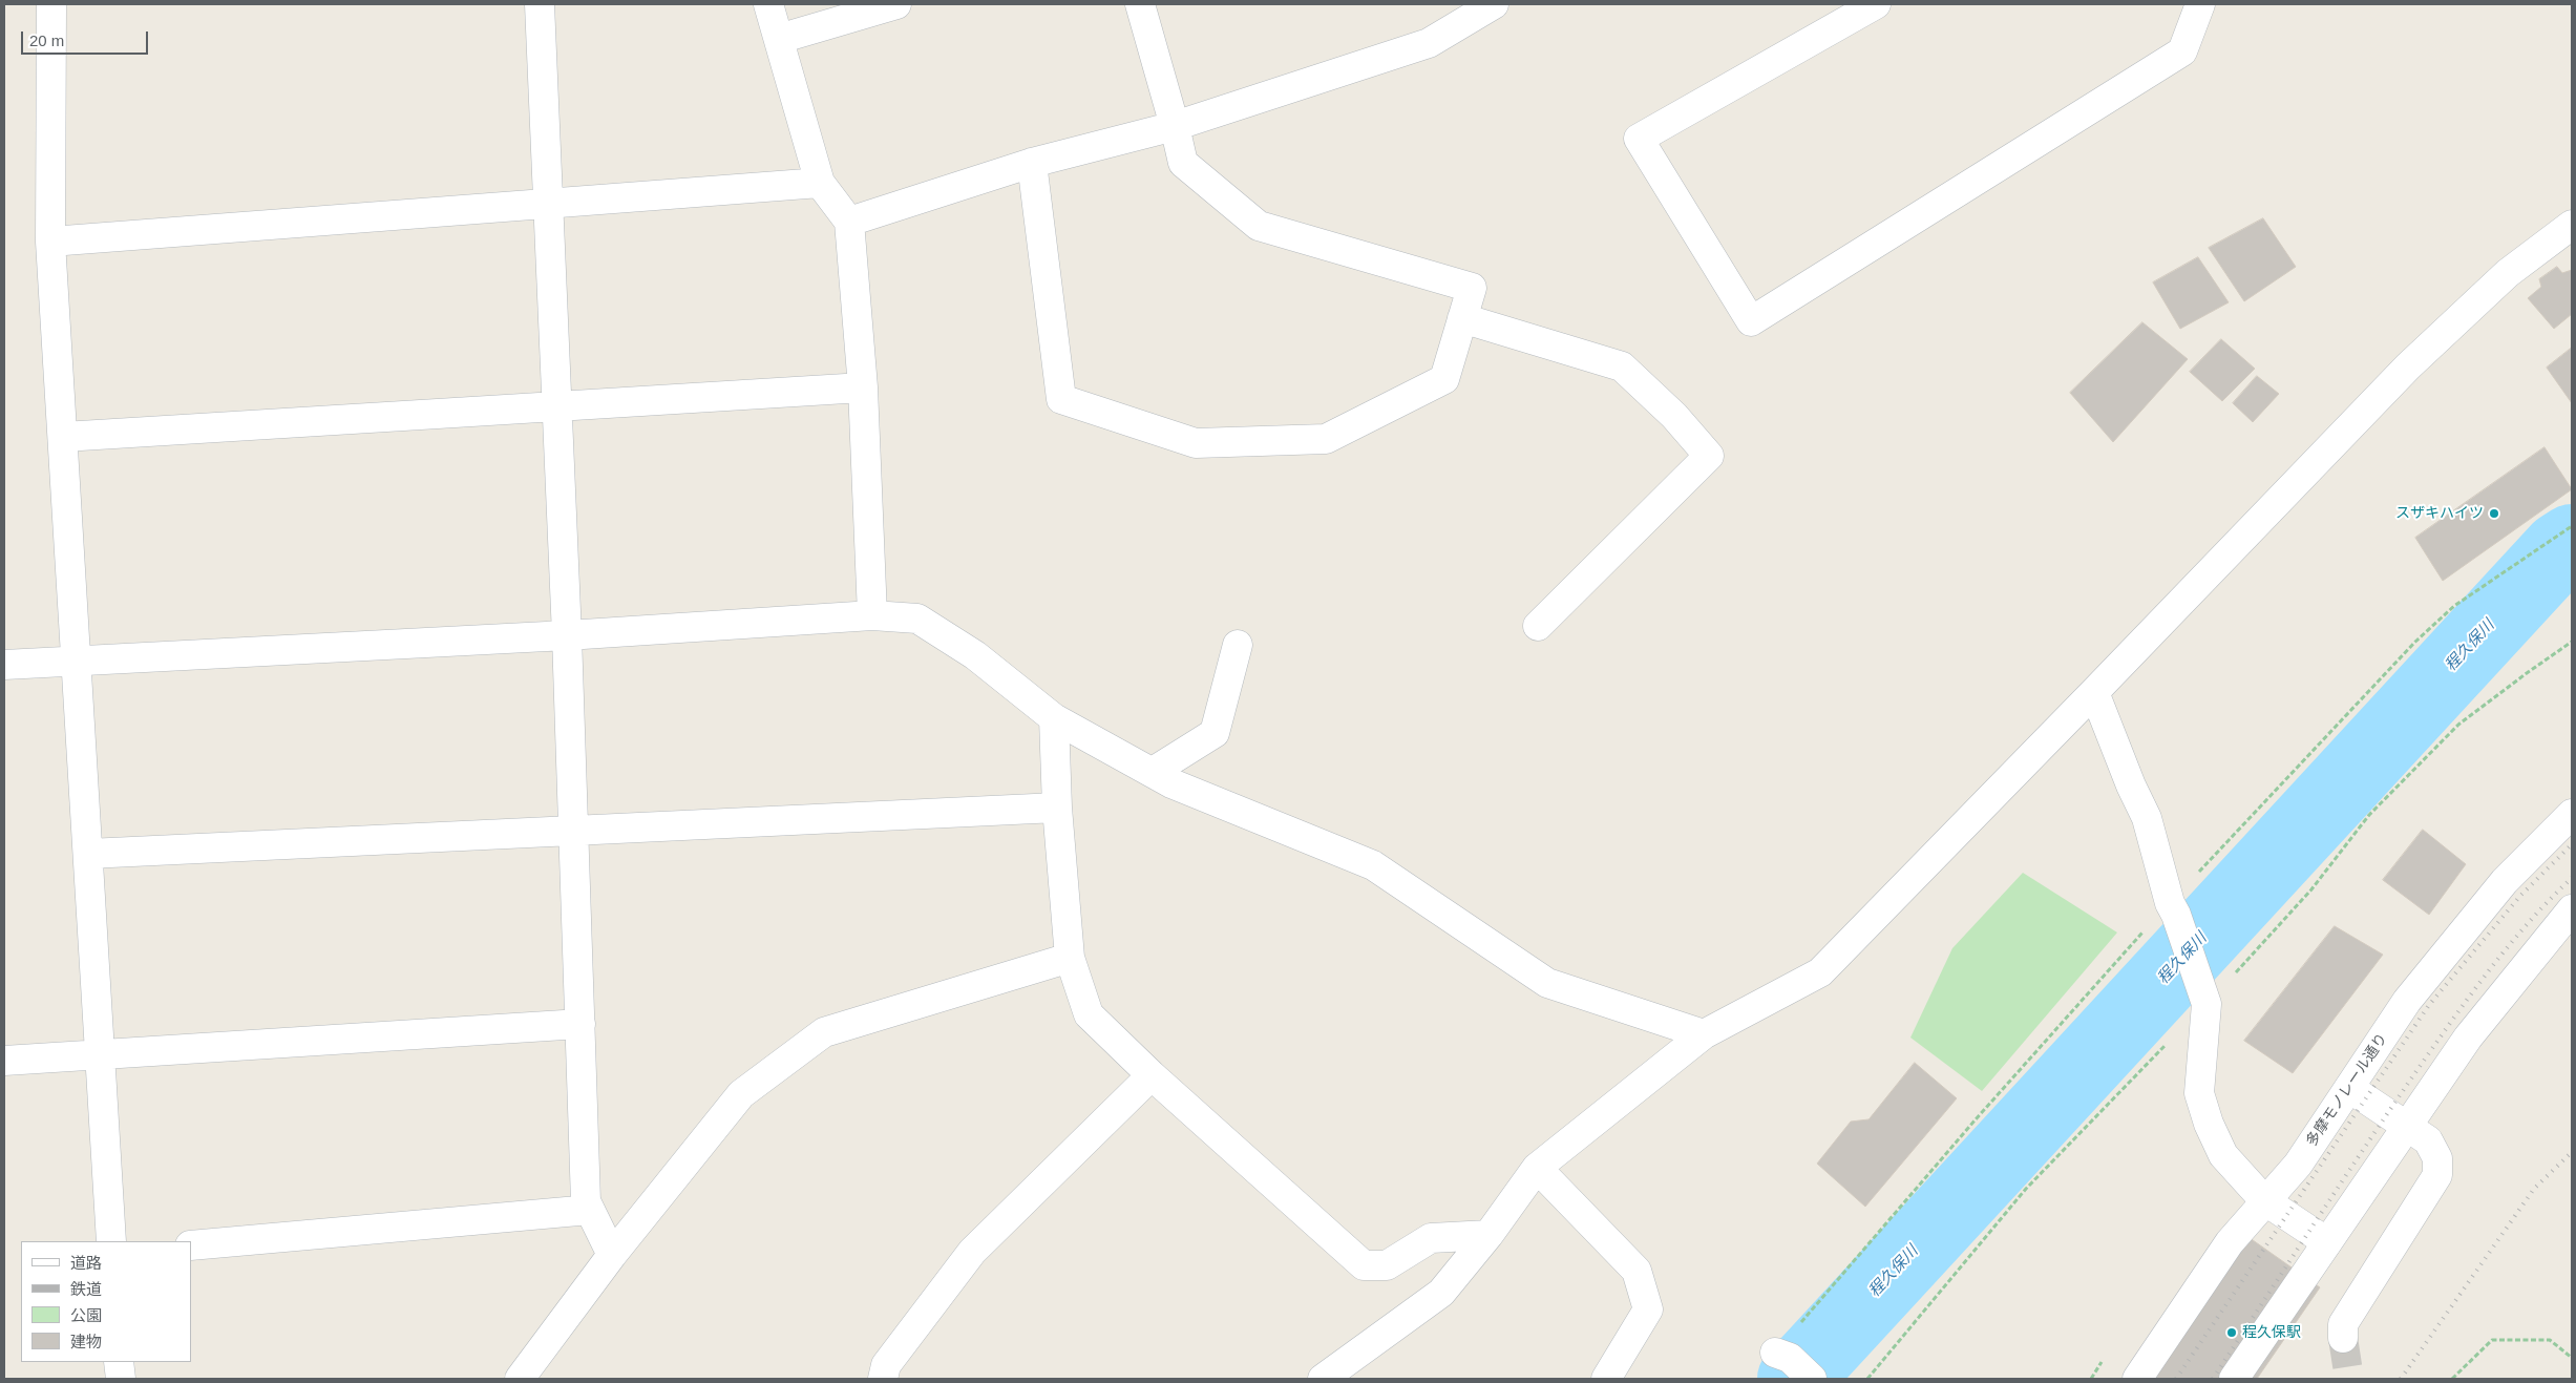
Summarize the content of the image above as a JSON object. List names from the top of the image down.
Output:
{
  "streets": {
    "street": ["多摩モノレール通り"]
  },
  "water": ["程久保川"],
  "places": ["スザキハイツ", "程久保駅"],
  "legend": [
    "道路",
    "鉄道",
    "公園",
    "建物"
  ],
  "scale_bar": "20 m"
}
